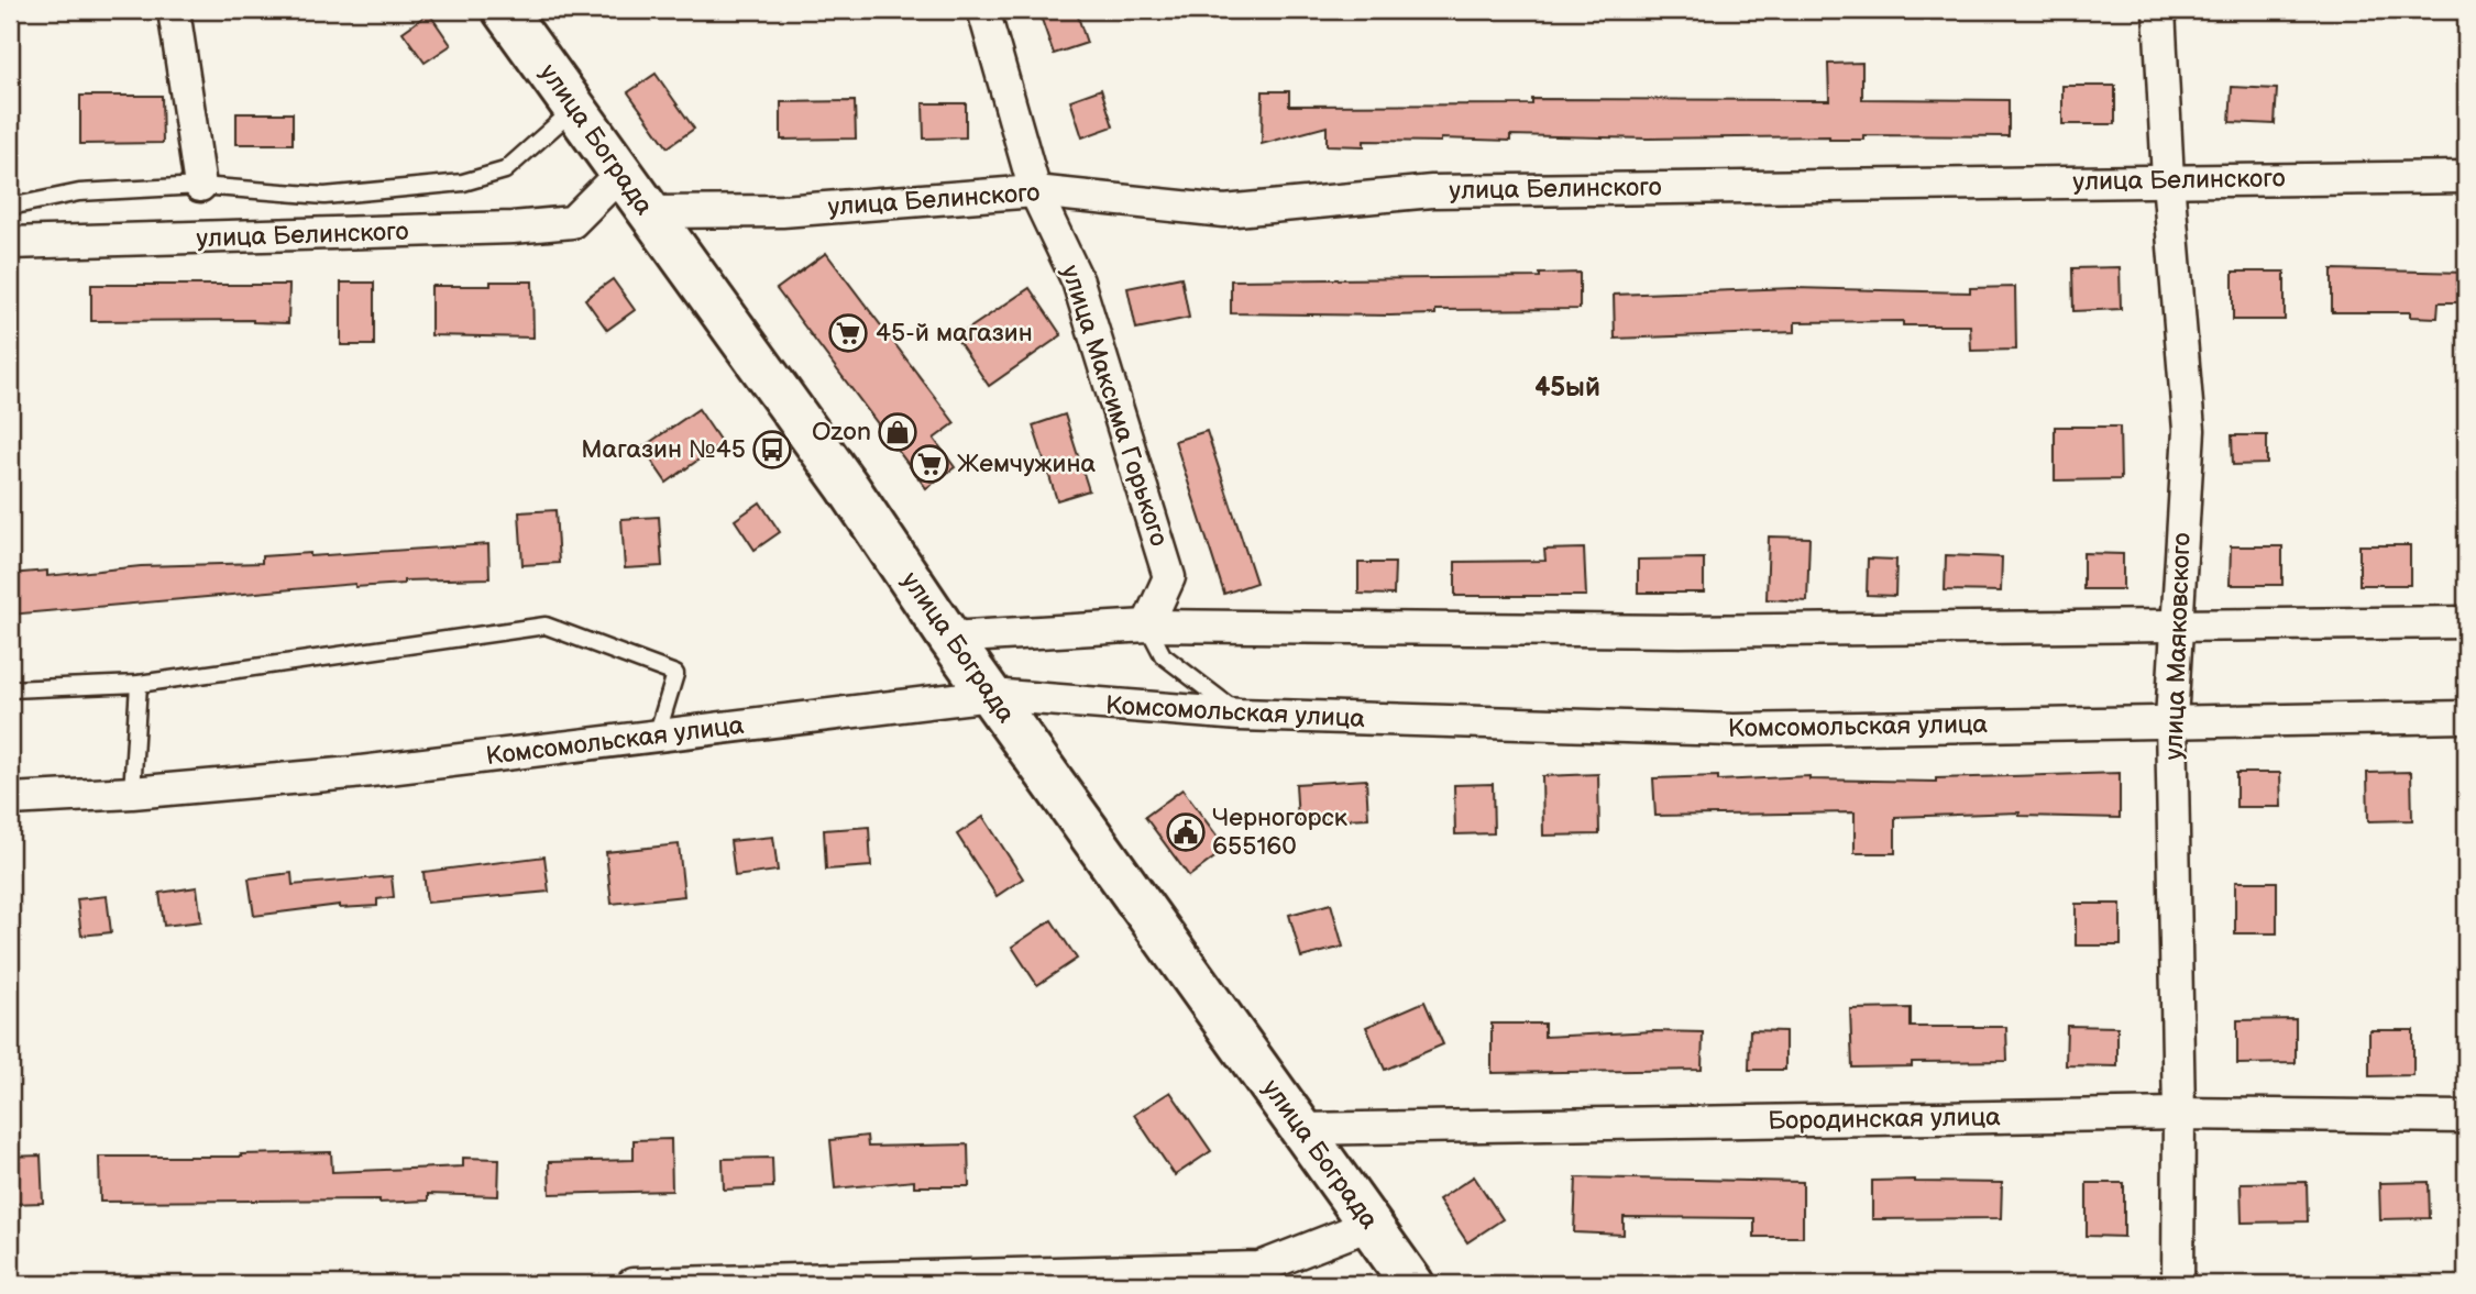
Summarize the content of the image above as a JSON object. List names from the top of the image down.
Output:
{
  "streets": {
    "main road": ["улица Бограда"],
    "street": [
      "улица Белинского",
      "улица Максима Горького",
      "улица Маяковского",
      "Комсомольская улица",
      "Бородинская улица"
    ]
  },
  "crossings": [
    ["улица Бограда", "улица Белинского"],
    ["улица Бограда", "Комсомольская улица"],
    ["улица Бограда", "Бородинская улица"],
    ["улица Белинского", "улица Максима Горького"],
    ["улица Белинского", "улица Маяковского"],
    ["улица Маяковского", "Комсомольская улица"],
    ["улица Маяковского", "Бородинская улица"]
  ],
  "districts": ["45ый"],
  "places": {
    "supermarket": ["45-й магазин", "Жемчужина"],
    "shop": ["Ozon"],
    "bus stop": ["Магазин №45"],
    "public building": ["Черногорск 655160"]
  }
}
